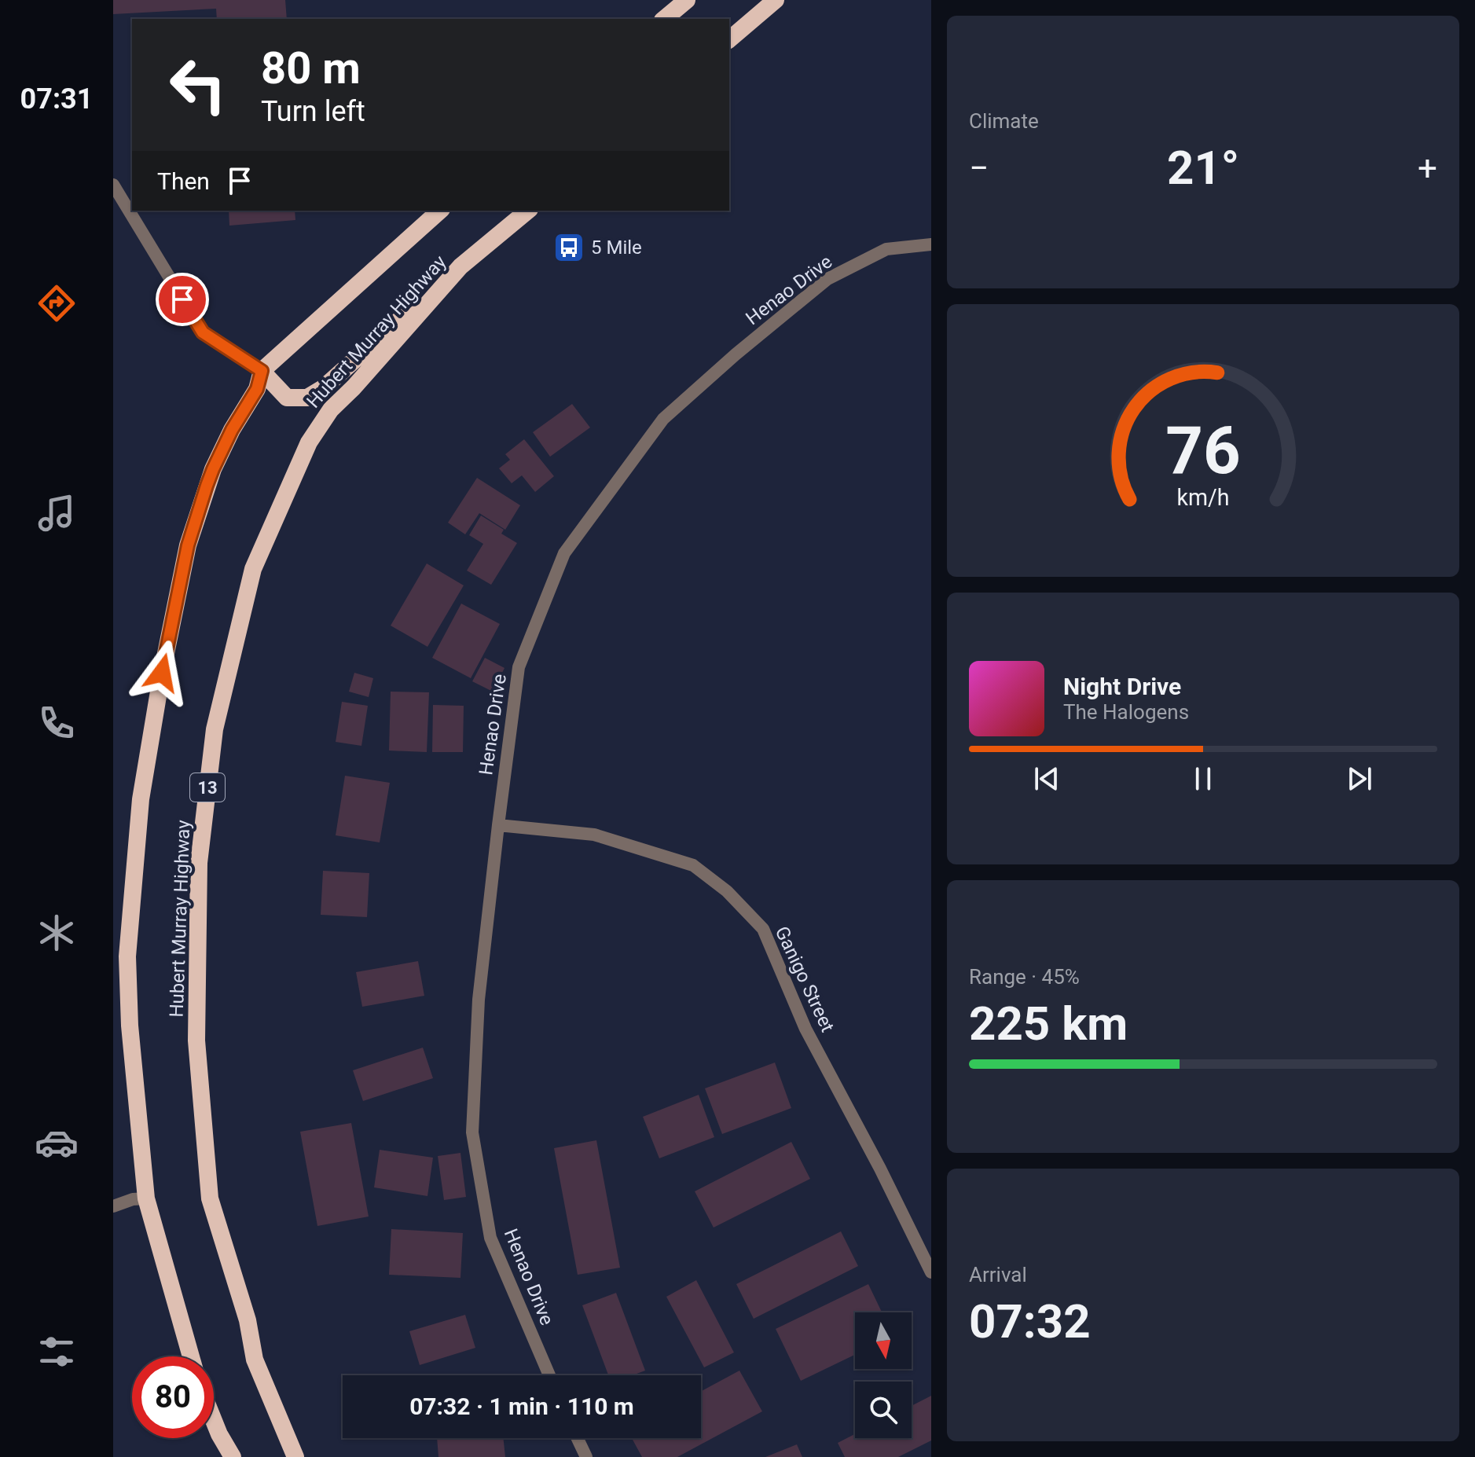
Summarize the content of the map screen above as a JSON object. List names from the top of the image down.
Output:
{
  "streets": {
    "highway": ["Hubert Murray Highway", "13"],
    "street": ["Henao Drive", "Ganigo Street"]
  },
  "crossings": [
    ["Henao Drive", "Ganigo Street"]
  ],
  "places": {
    "bus stop": ["5 Mile"]
  },
  "north": "bottom",
  "page": {
    "tabs": "07:31",
    "tile": [
      "Climate",
      ["Range · 45%", "225 km"],
      ["Arrival", "07:32"]
    ],
    "turn": ["80 m", "Turn left"],
    "heat": ["−", "21°", "+"],
    "then": "Then",
    "song": ["Night Drive", "The Halogens"],
    "limit": "80",
    "trip": "07:32 · 1 min · 110 m",
    "gauge": ["76", "km/h"]
  }
}
